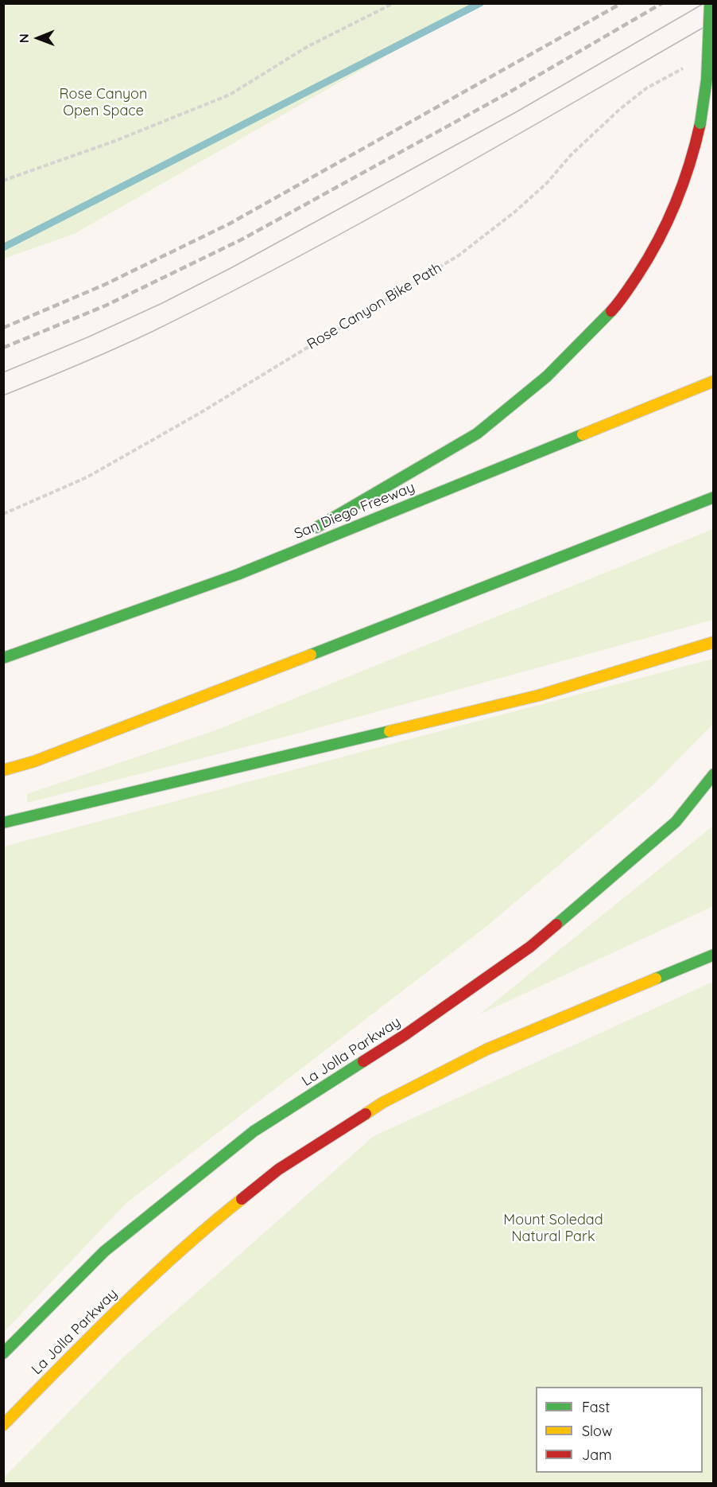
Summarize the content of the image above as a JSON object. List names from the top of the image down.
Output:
{
  "streets": {
    "highway": ["San Diego Freeway", "La Jolla Parkway"],
    "path": ["Rose Canyon Bike Path"]
  },
  "parks": ["Rose Canyon Open Space", "Mount Soledad Natural Park"],
  "legend": ["Fast", "Slow", "Jam"],
  "north": "left"
}
